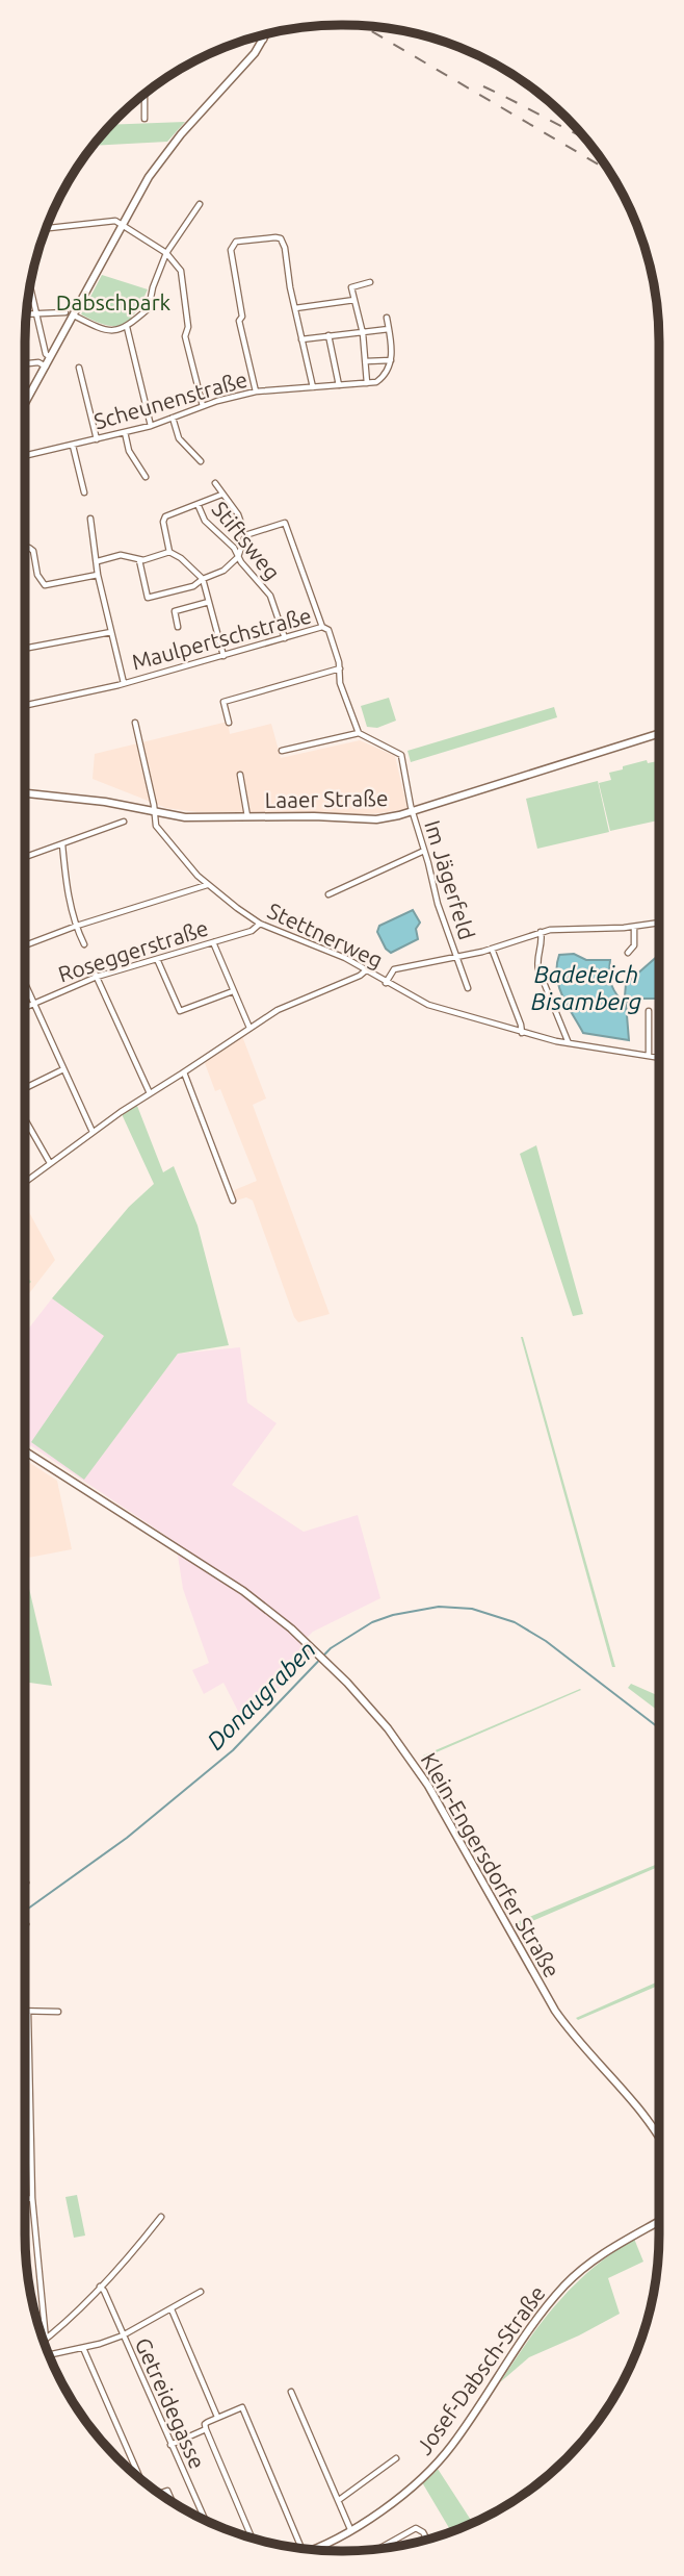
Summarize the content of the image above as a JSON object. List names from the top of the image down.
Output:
{
  "streets": {
    "main road": ["Laaer Straße", "Klein-Engersdorfer Straße", "Josef-Dabsch-Straße"],
    "street": [
      "Scheunenstraße",
      "Stiftsweg",
      "Maulpertschstraße",
      "Im Jägerfeld",
      "Stettnerweg",
      "Roseggerstraße",
      "Getreidegasse"
    ]
  },
  "crossings": [
    ["Stiftsweg", "Maulpertschstraße"],
    ["Maulpertschstraße", "Im Jägerfeld"],
    ["Laaer Straße", "Im Jägerfeld"],
    ["Laaer Straße", "Stettnerweg"],
    ["Stettnerweg", "Roseggerstraße"]
  ],
  "water": ["Badeteich Bisamberg", "Donaugraben"],
  "parks": ["Dabschpark"]
}
